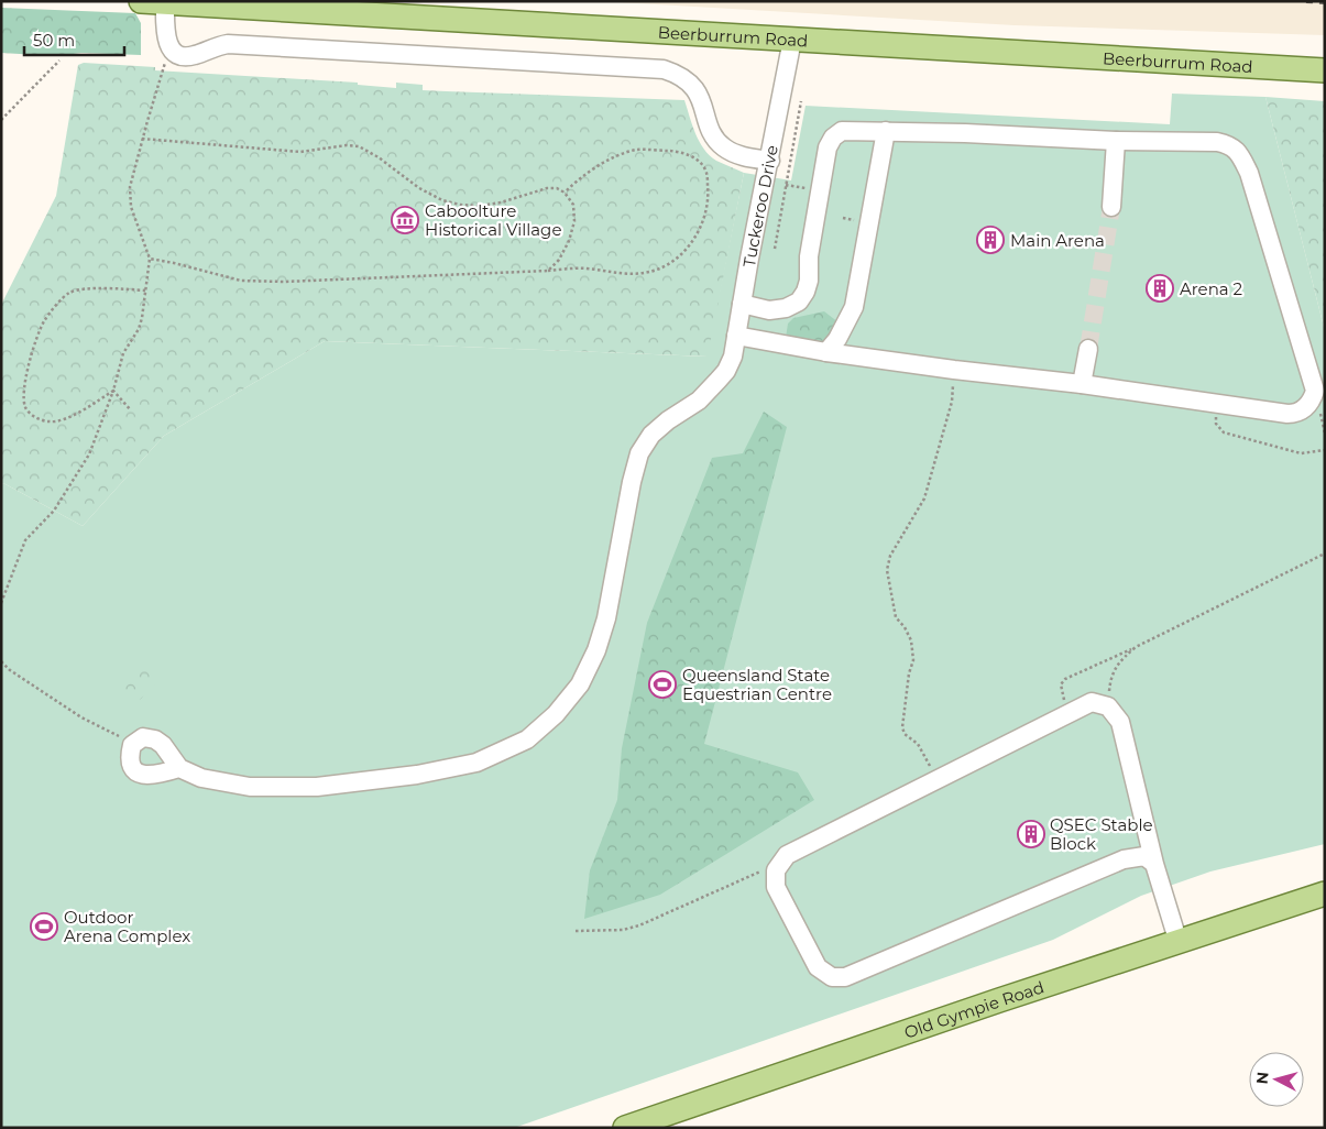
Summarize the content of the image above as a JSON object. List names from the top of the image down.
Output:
{
  "streets": {
    "main road": ["Beerburrum Road", "Old Gympie Road"],
    "street": ["Tuckeroo Drive"]
  },
  "crossings": [
    ["Beerburrum Road", "Tuckeroo Drive"]
  ],
  "places": {
    "museum": ["Caboolture Historical Village"],
    "building": ["Main Arena", "Arena 2", "QSEC Stable Block"],
    "sports": ["Queensland State Equestrian Centre", "Outdoor Arena Complex"]
  },
  "scale_bar": "50 m",
  "north": "left"
}
